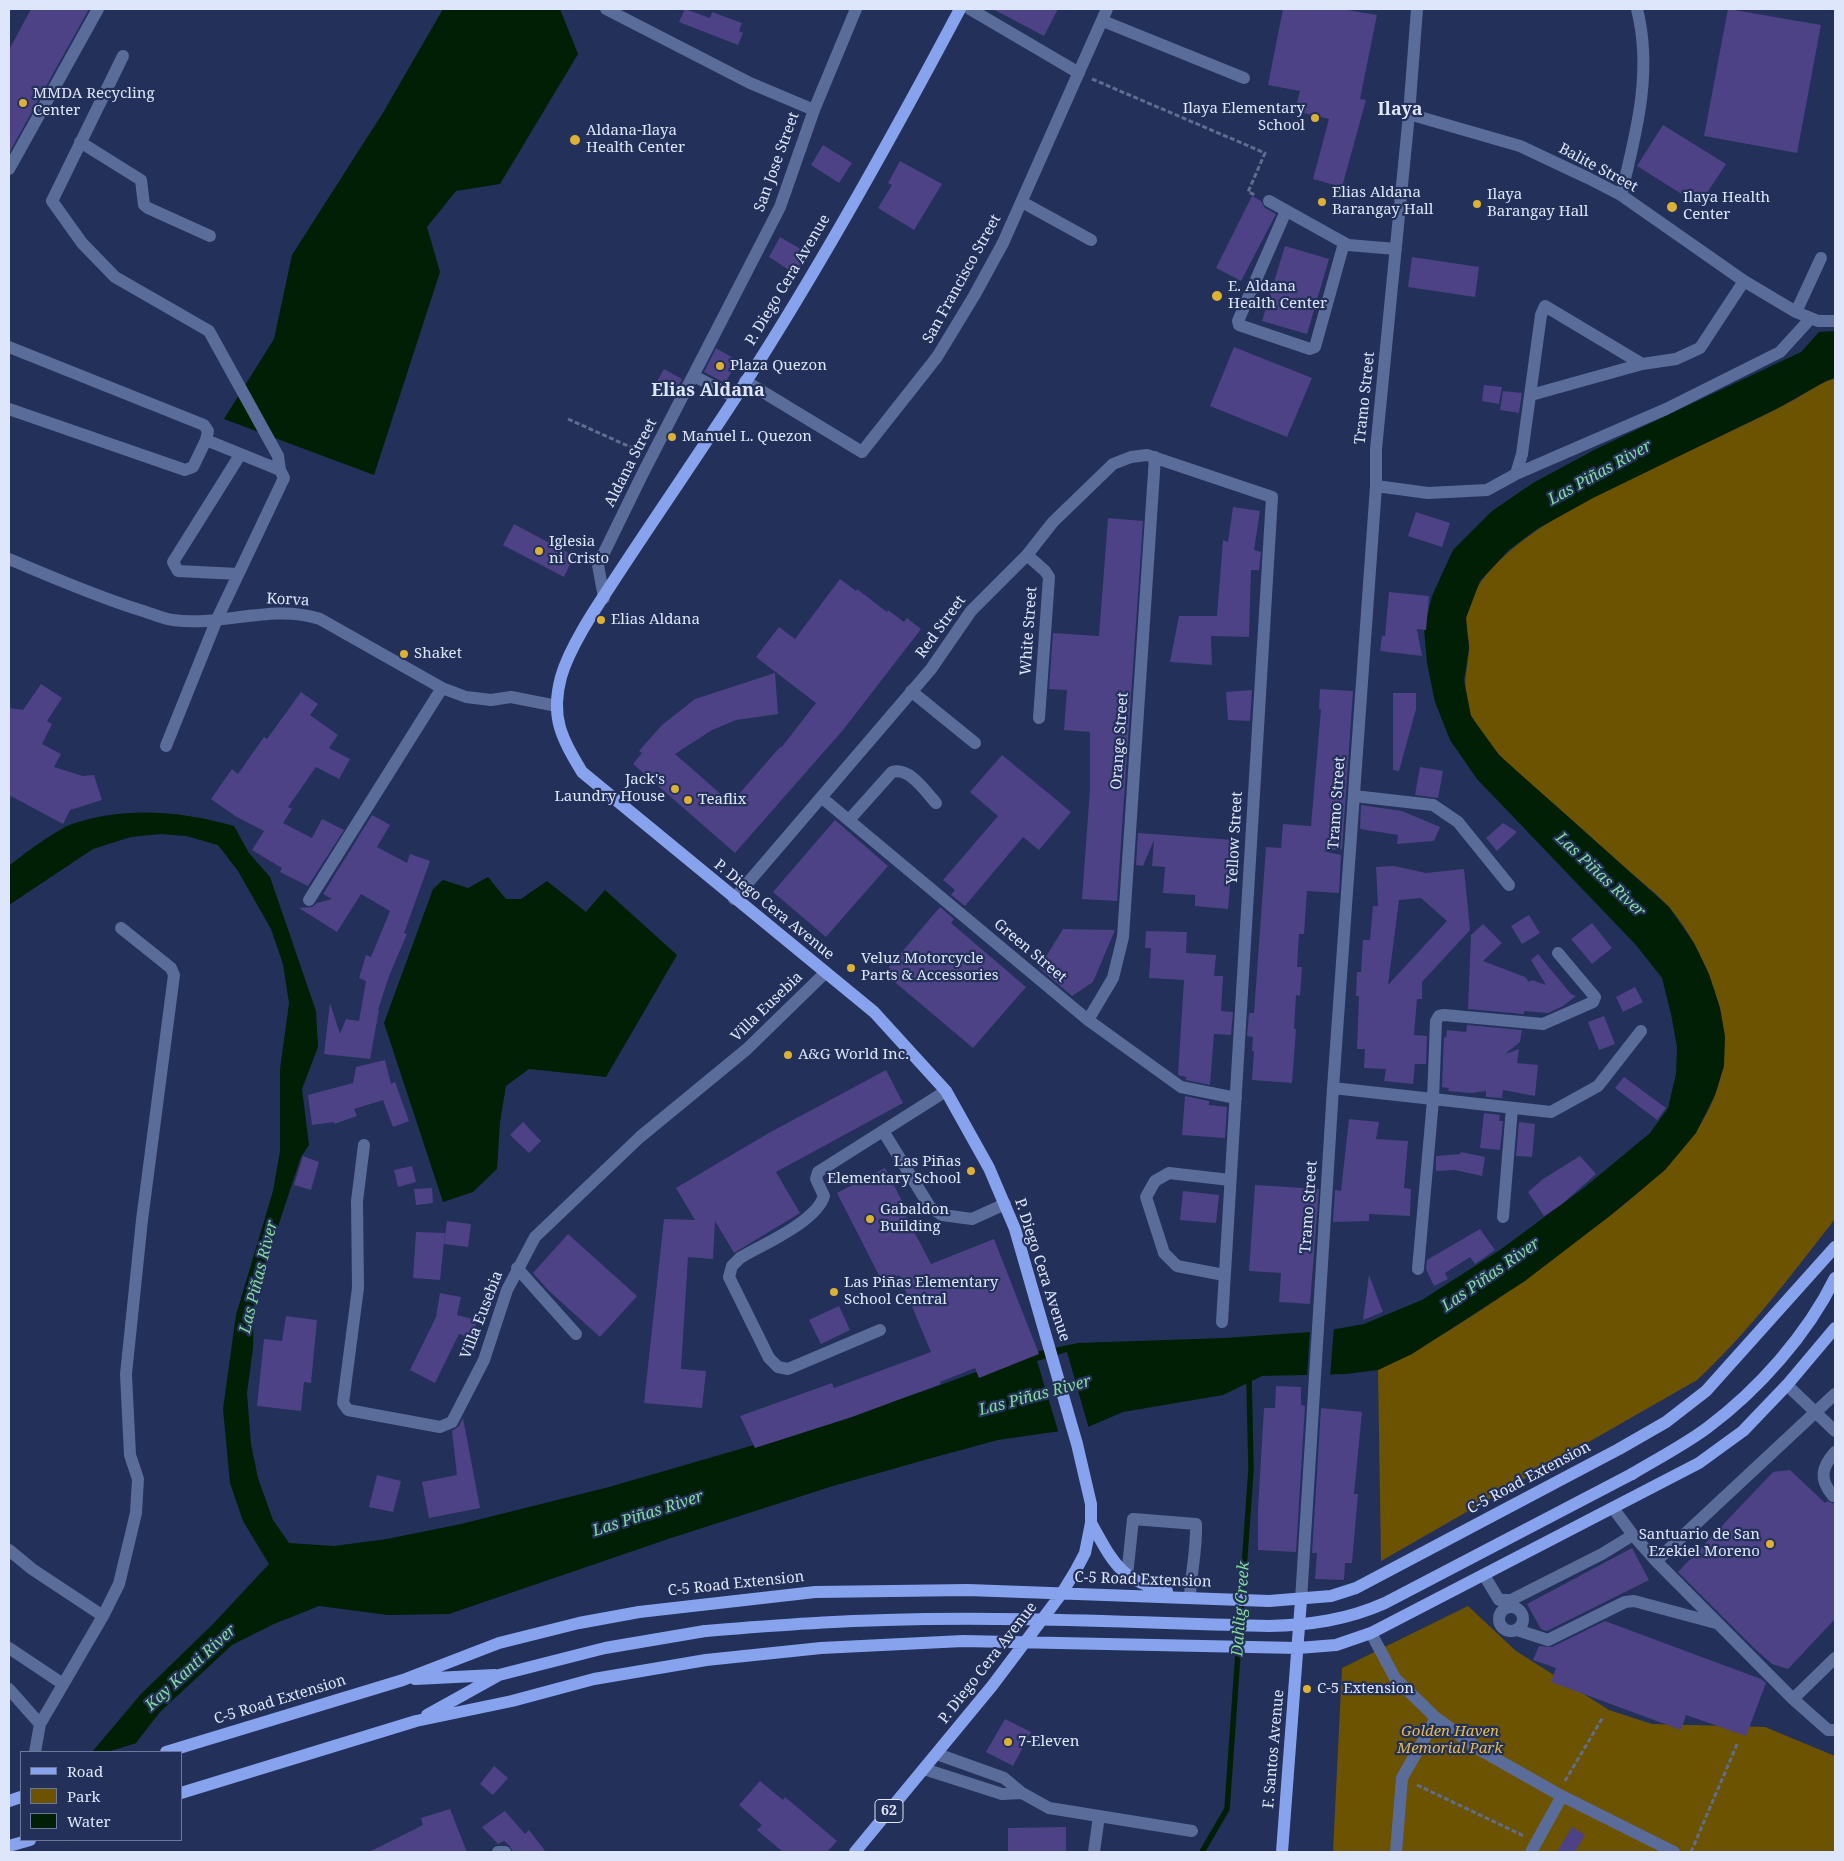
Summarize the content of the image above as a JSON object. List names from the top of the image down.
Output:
{
  "streets": {
    "main road": [
      "P. Diego Cera Avenue",
      "C-5 Road Extension",
      "F. Santos Avenue",
      "62"
    ],
    "street": [
      "San Jose Street",
      "Balite Street",
      "San Francisco Street",
      "Tramo Street",
      "Aldana Street",
      "Korva",
      "Red Street",
      "White Street",
      "Orange Street",
      "Yellow Street",
      "Green Street",
      "Villa Eusebia"
    ]
  },
  "crossings": [
    ["San Jose Street", "Aldana Street"],
    ["Balite Street", "Tramo Street"],
    ["San Francisco Street", "P. Diego Cera Avenue"],
    ["P. Diego Cera Avenue", "Aldana Street"],
    ["P. Diego Cera Avenue", "Korva"],
    ["P. Diego Cera Avenue", "Red Street"],
    ["P. Diego Cera Avenue", "Villa Eusebia"],
    ["P. Diego Cera Avenue", "C-5 Road Extension"],
    ["Tramo Street", "C-5 Road Extension"],
    ["Tramo Street", "F. Santos Avenue"],
    ["Red Street", "White Street"],
    ["Red Street", "Orange Street"],
    ["Red Street", "Yellow Street"],
    ["Red Street", "Green Street"],
    ["Orange Street", "Green Street"],
    ["Yellow Street", "Green Street"],
    ["C-5 Road Extension", "F. Santos Avenue"]
  ],
  "districts": ["Ilaya", "Elias Aldana"],
  "water": ["Las Piñas River", "Dahlig Creek", "Kay Kanti River"],
  "parks": ["Golden Haven Memorial Park"],
  "places": [
    "MMDA Recycling Center",
    "Ilaya Elementary School",
    "Aldana-Ilaya Health Center",
    "Elias Aldana Barangay Hall",
    "Ilaya Barangay Hall",
    "Ilaya Health Center",
    "E. Aldana Health Center",
    "Plaza Quezon",
    "Manuel L. Quezon",
    "Iglesia ni Cristo",
    "Elias Aldana",
    "Shaket",
    "Jack's Laundry House",
    "Teaflix",
    "Veluz Motorcycle Parts & Accessories",
    "A&G World Inc.",
    "Las Piñas Elementary School",
    "Gabaldon Building",
    "Las Piñas Elementary School Central",
    "Santuario de San Ezekiel Moreno",
    "C-5 Extension",
    "7-Eleven"
  ],
  "legend": ["Road", "Park", "Water"]
}
